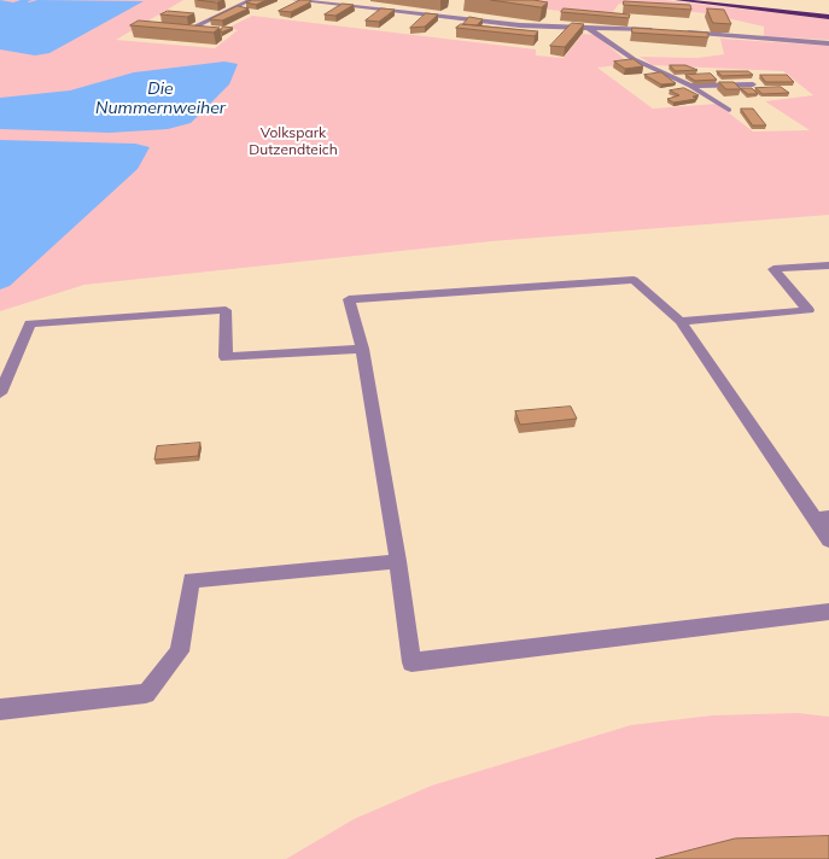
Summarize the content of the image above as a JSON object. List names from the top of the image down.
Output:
{
  "water": ["Die Nummernweiher"],
  "parks": ["Volkspark Dutzendteich"]
}
